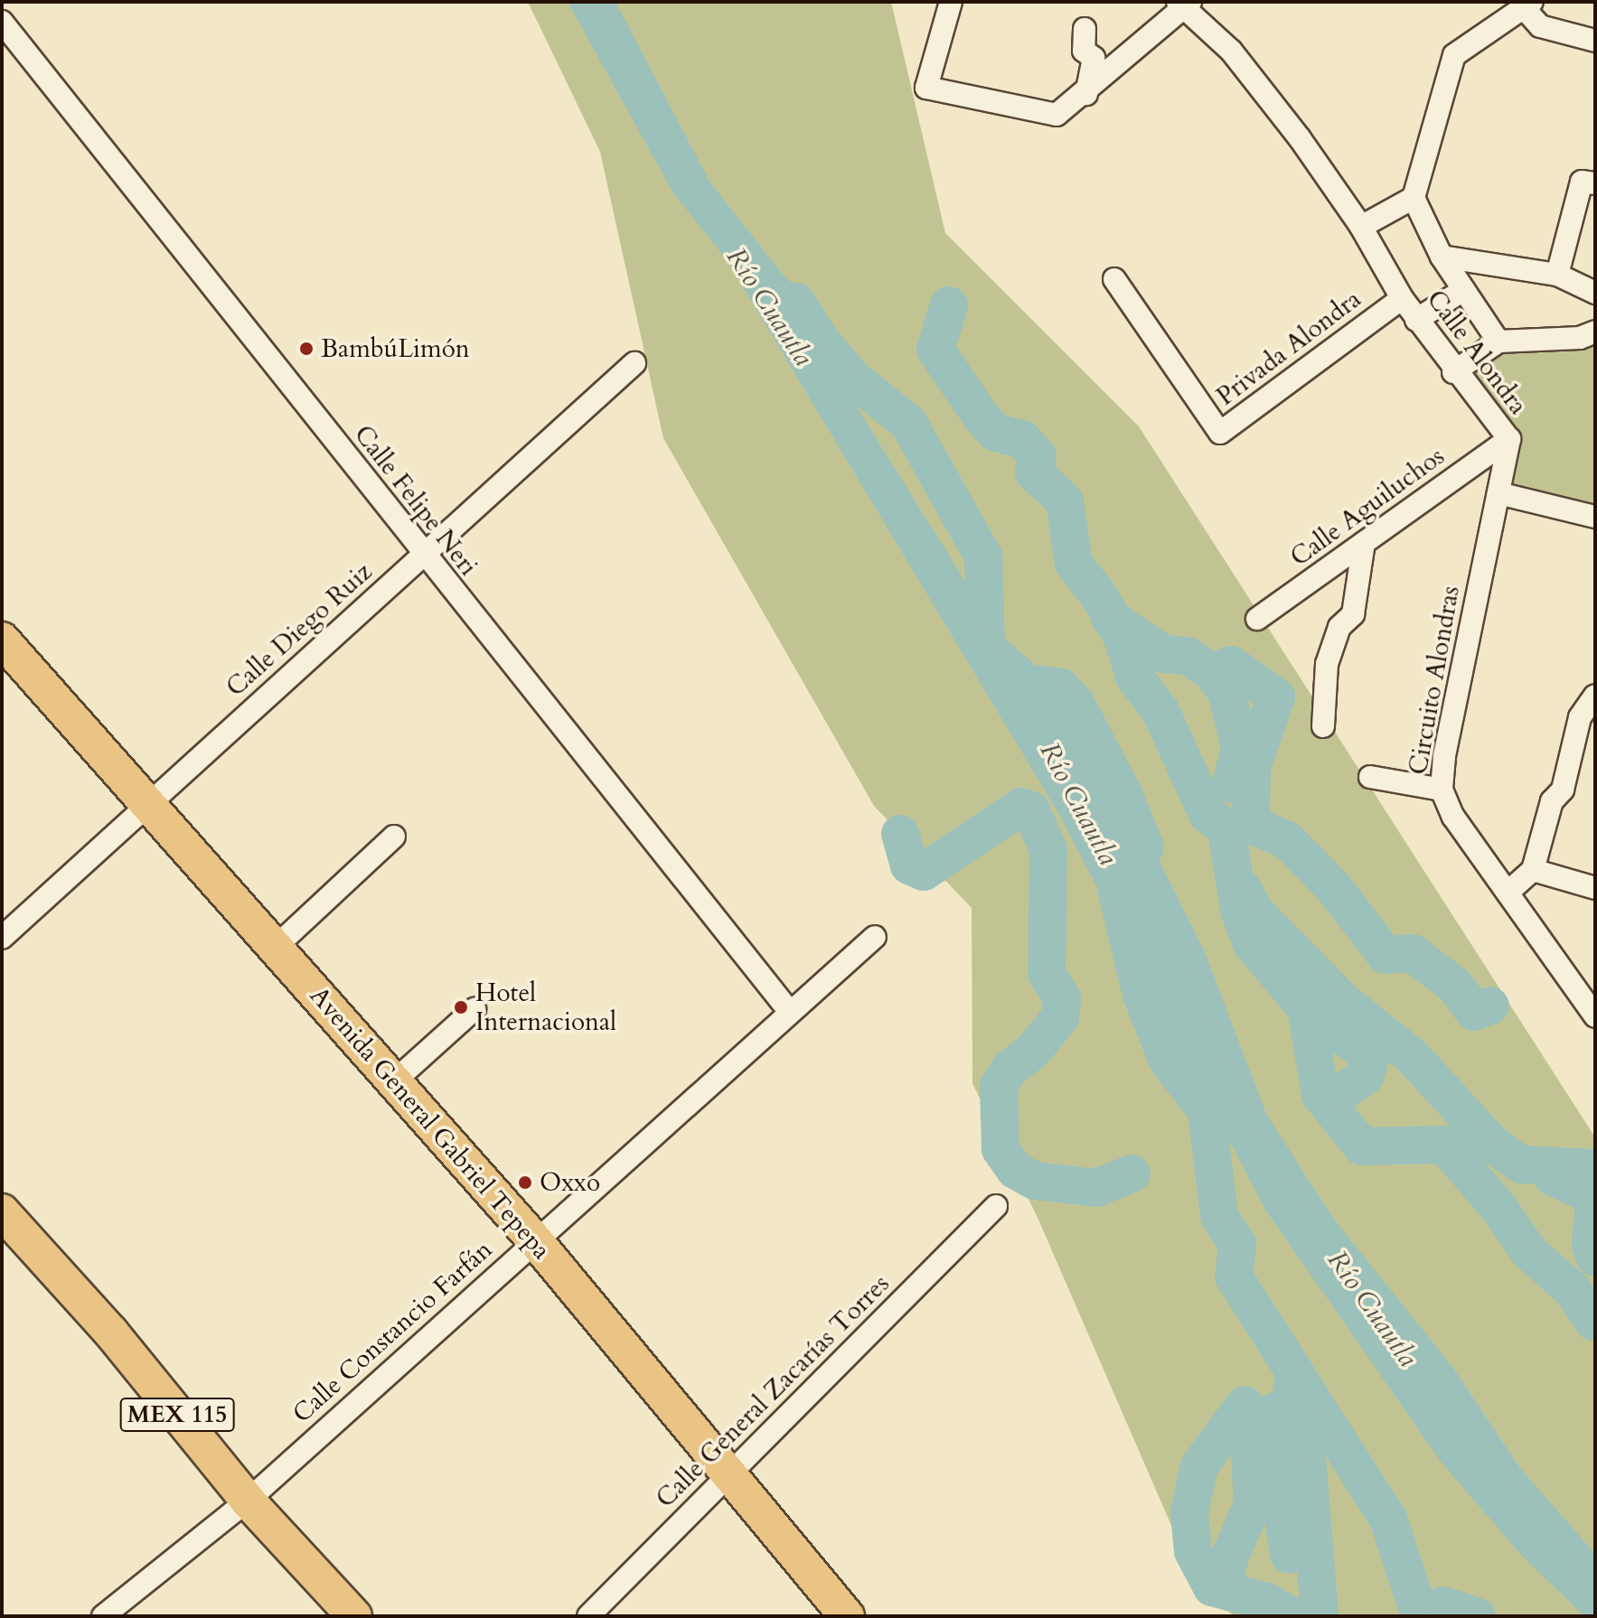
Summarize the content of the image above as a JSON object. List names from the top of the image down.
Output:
{
  "streets": {
    "main road": ["Avenida General Gabriel Tepepa", "MEX 115"],
    "street": [
      "Privada Alondra",
      "Calle Alondra",
      "Calle Felipe Neri",
      "Calle Aguiluchos",
      "Calle Diego Ruiz",
      "Circuito Alondras",
      "Calle Constancio Farfán",
      "Calle General Zacarías Torres"
    ]
  },
  "crossings": [
    ["Privada Alondra", "Calle Alondra"],
    ["Calle Alondra", "Calle Aguiluchos"],
    ["Calle Alondra", "Circuito Alondras"],
    ["Calle Felipe Neri", "Calle Diego Ruiz"],
    ["Calle Felipe Neri", "Calle Constancio Farfán"],
    ["Calle Aguiluchos", "Circuito Alondras"],
    ["Calle Diego Ruiz", "Avenida General Gabriel Tepepa"],
    ["Avenida General Gabriel Tepepa", "Calle Constancio Farfán"],
    ["Avenida General Gabriel Tepepa", "Calle General Zacarías Torres"],
    ["Calle Constancio Farfán", "MEX 115"]
  ],
  "water": ["Río Cuautla"],
  "places": ["BambúLimón", "Hotel Internacional", "Oxxo"]
}
